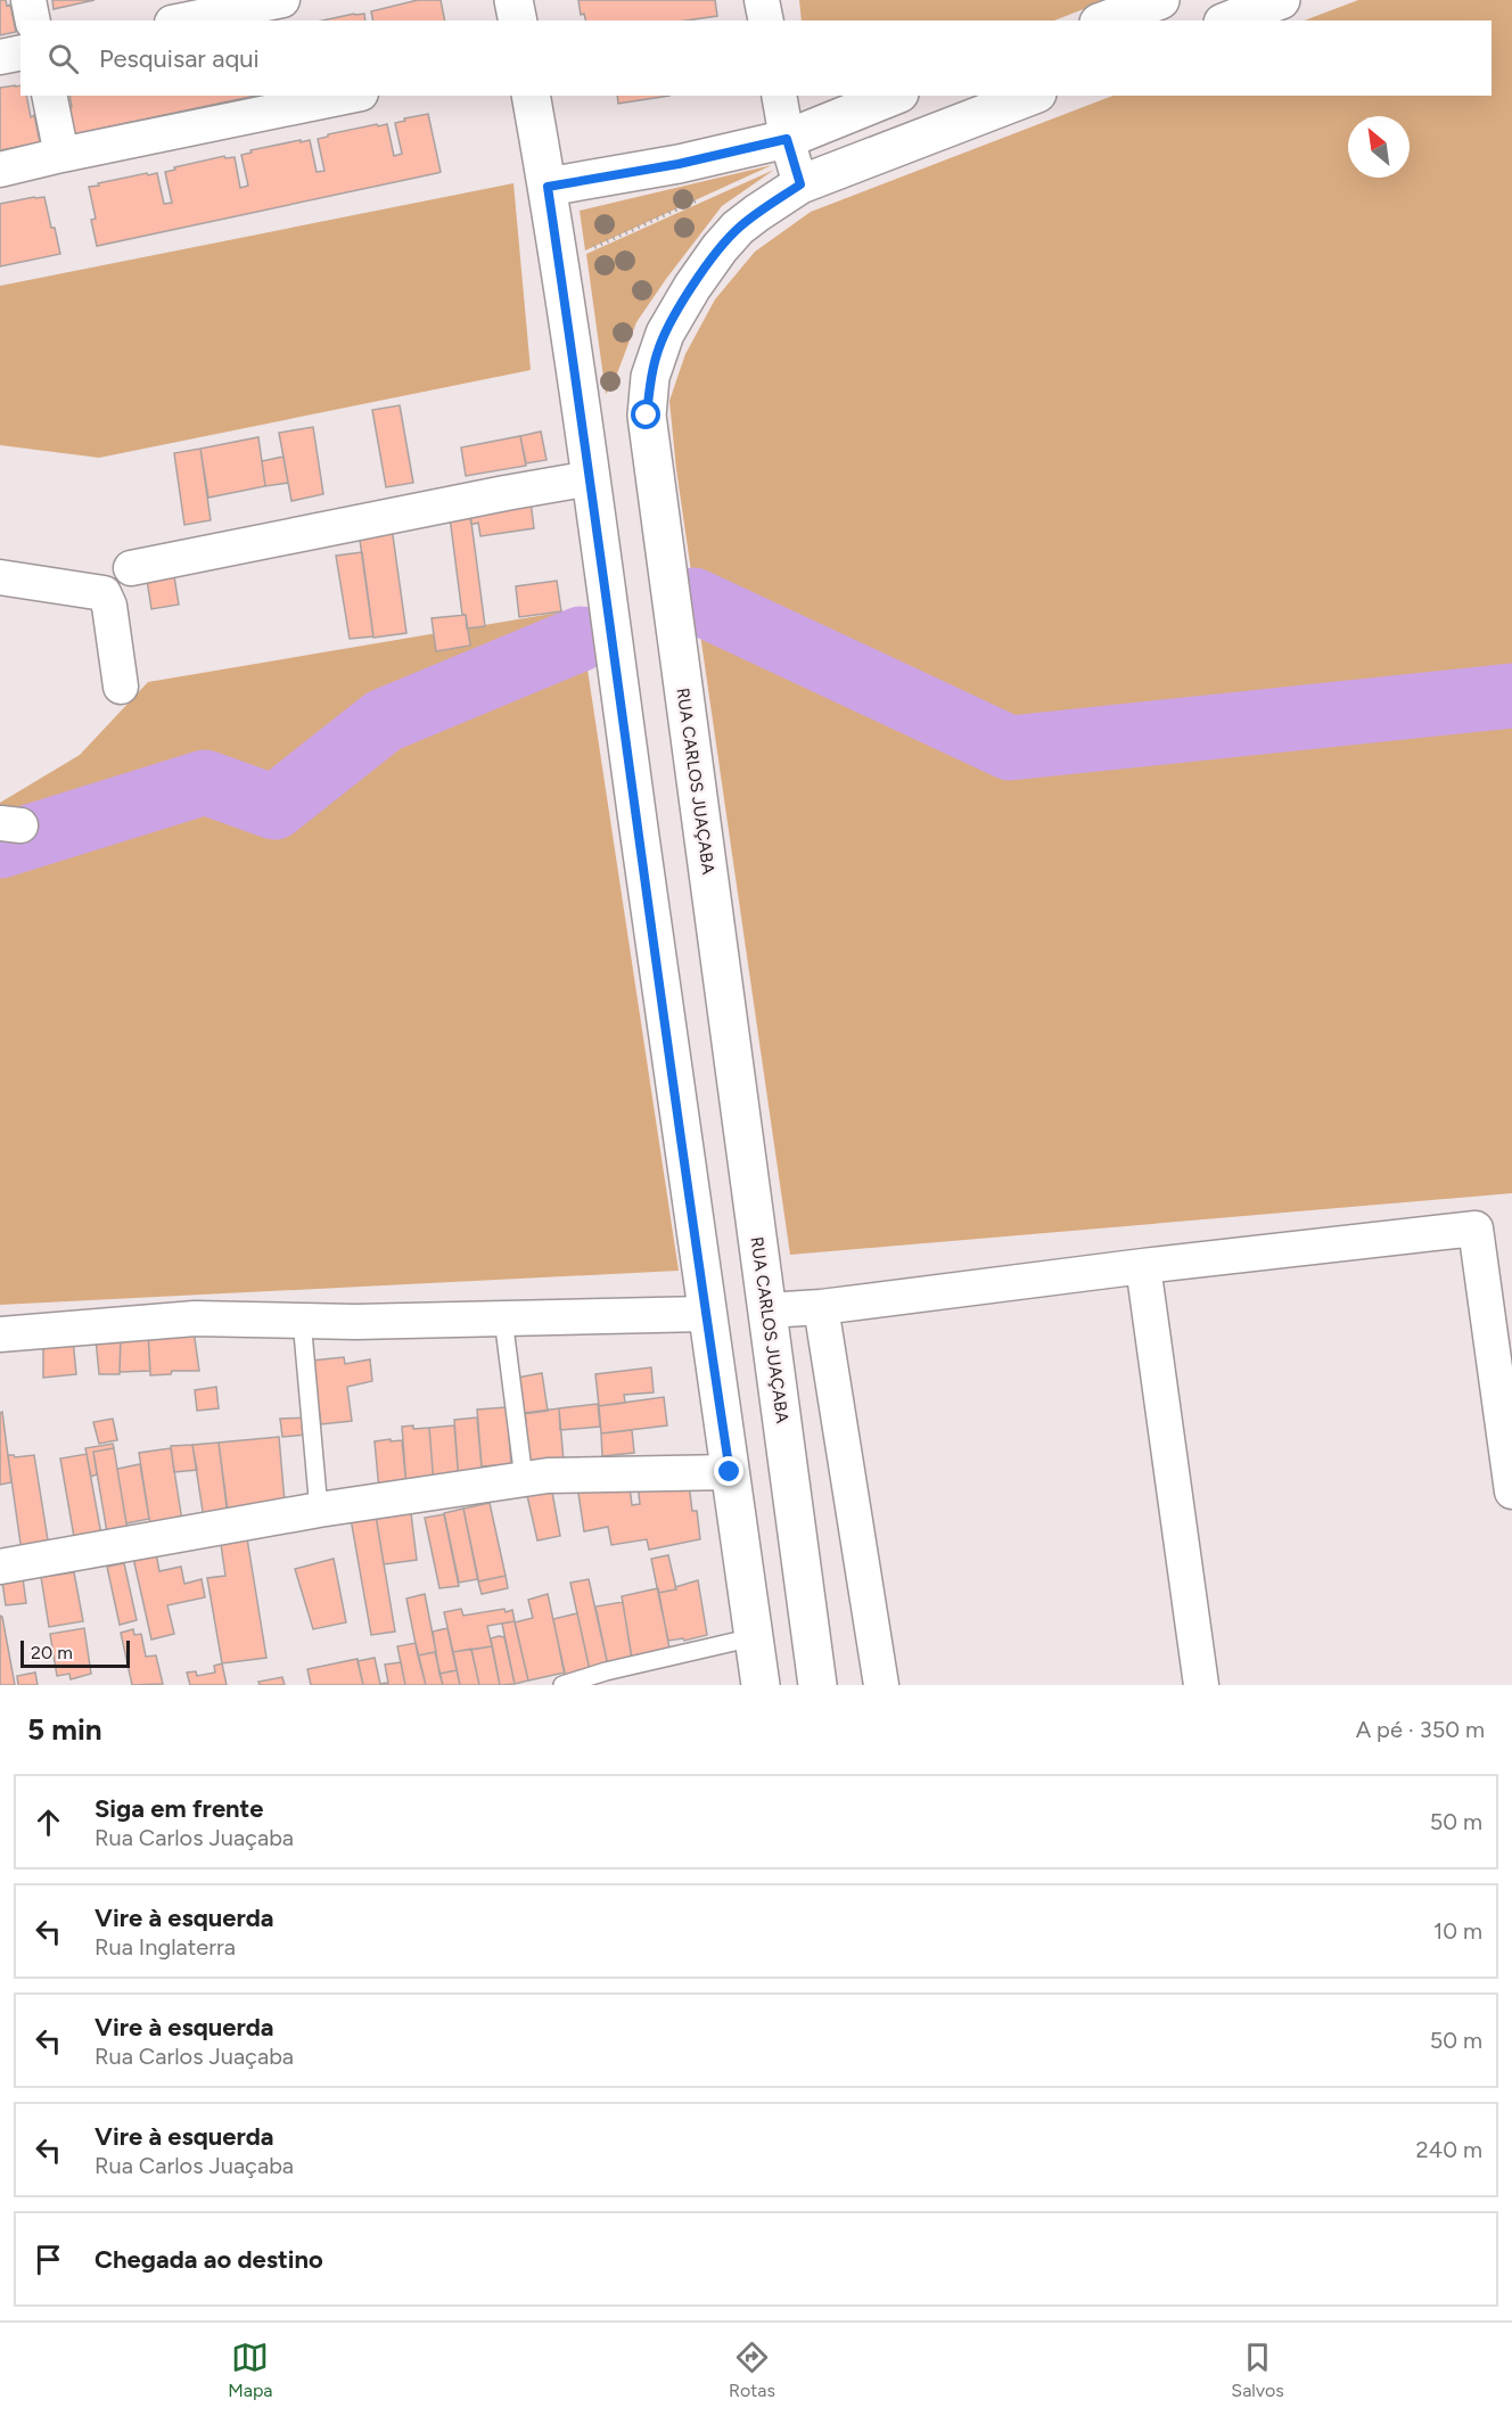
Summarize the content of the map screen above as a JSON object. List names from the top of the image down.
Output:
{
  "streets": {
    "street": ["RUA CARLOS JUAÇABA"]
  },
  "scale_bar": "20 m",
  "north": "top left",
  "page": {
    "search": "Pesquisar aqui",
    "scale": "20 m",
    "heading": ["5 min", "A pé · 350 m"],
    "list": [
      ["Siga em frente", "Rua Carlos Juaçaba", "50 m"],
      ["Vire à esquerda", "Rua Inglaterra", "10 m"],
      ["Vire à esquerda", "Rua Carlos Juaçaba", "50 m"],
      ["Vire à esquerda", "Rua Carlos Juaçaba", "240 m"],
      "Chegada ao destino"
    ],
    "nav": ["Mapa", "Rotas", "Salvos"]
  }
}
